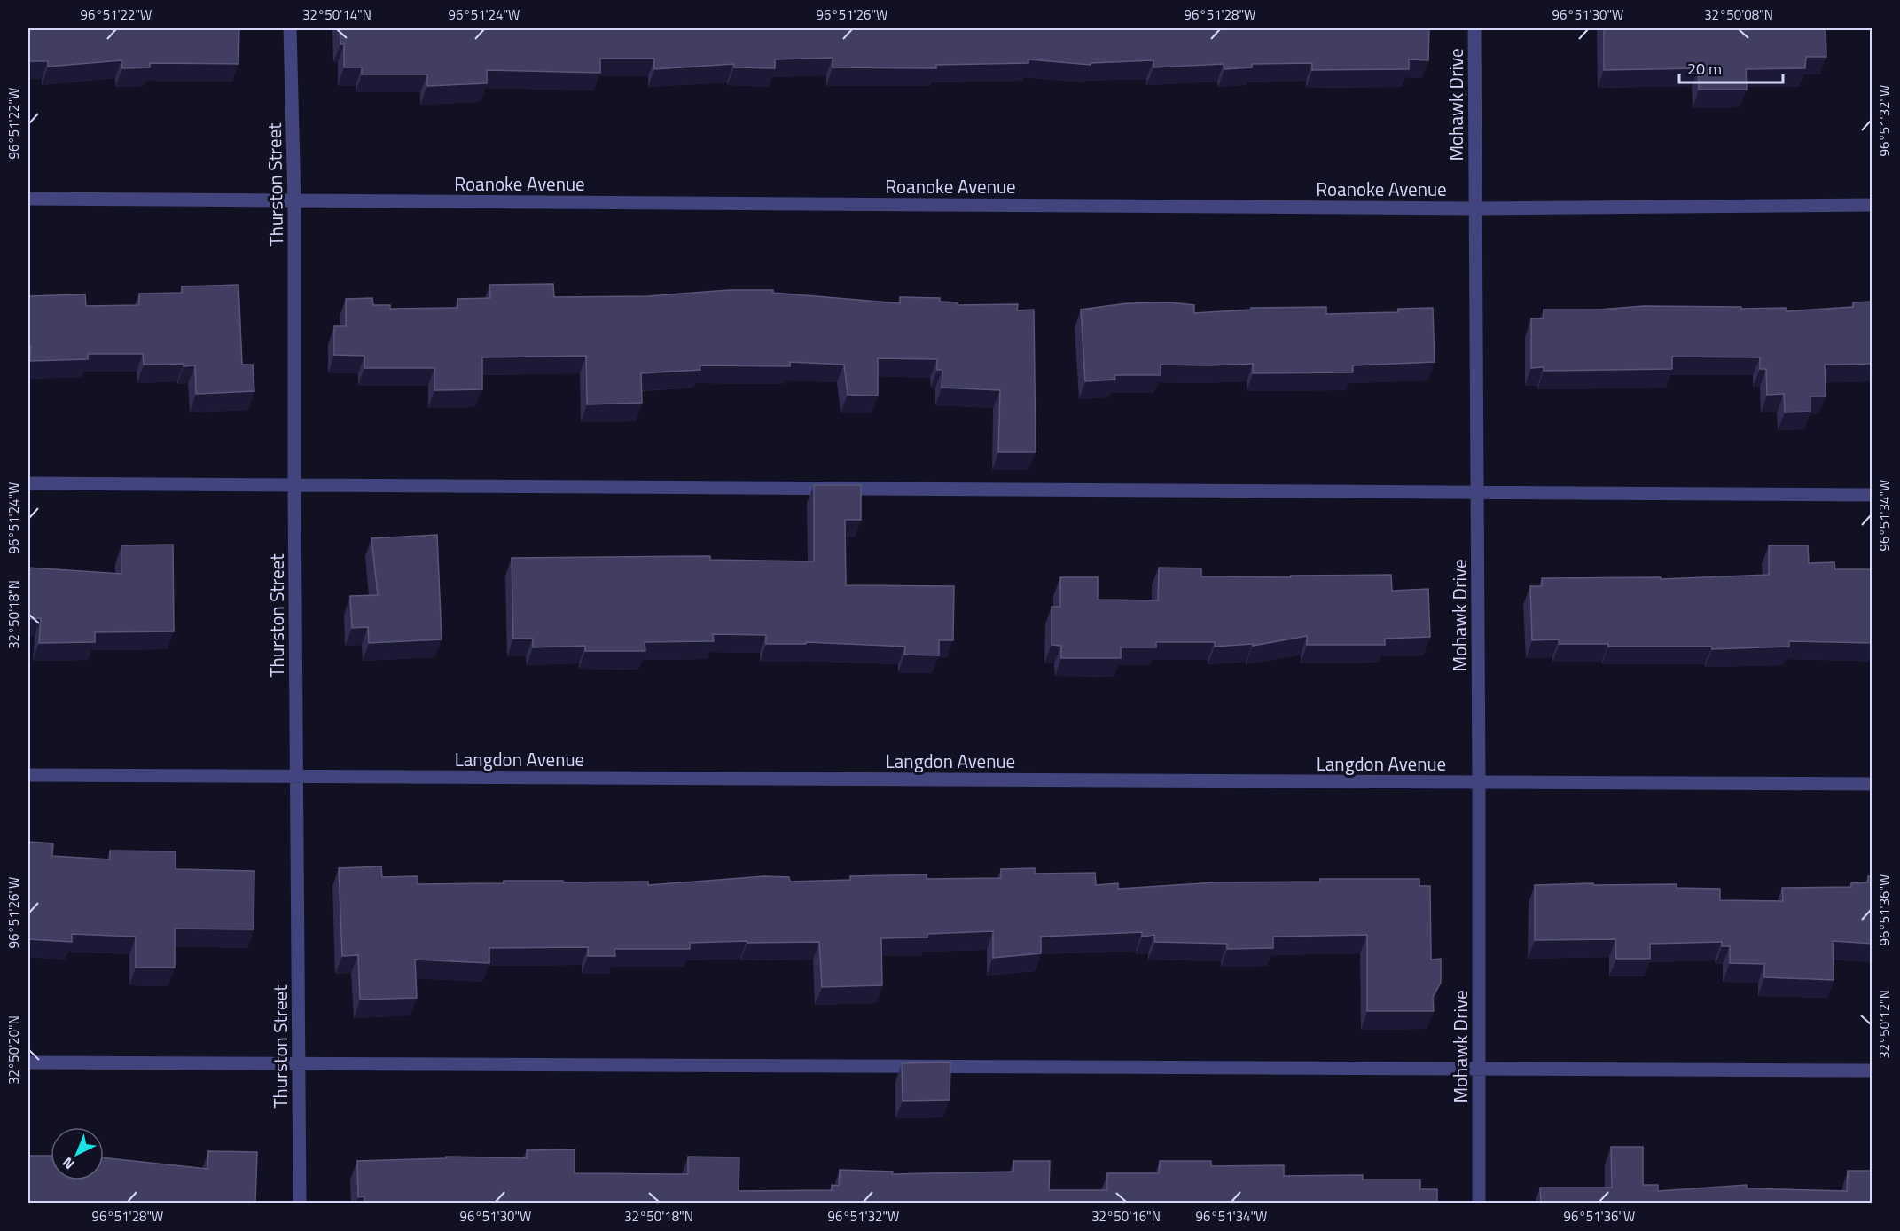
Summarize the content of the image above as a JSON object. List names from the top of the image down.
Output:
{
  "streets": {
    "street": [
      "Mohawk Drive",
      "Roanoke Avenue",
      "Thurston Street",
      "Langdon Avenue"
    ]
  },
  "crossings": [
    ["Mohawk Drive", "Roanoke Avenue"],
    ["Mohawk Drive", "Langdon Avenue"],
    ["Roanoke Avenue", "Thurston Street"],
    ["Thurston Street", "Langdon Avenue"]
  ],
  "scale_bar": "20 m",
  "north": "bottom left",
  "coordinates": [
    "96°51'22\"W",
    "32°50'14\"N",
    "96°51'24\"W",
    "96°51'26\"W",
    "96°51'28\"W",
    "96°51'30\"W",
    "32°50'08\"N",
    "96°51'32\"W",
    "96°51'34\"W",
    "32°50'18\"N",
    "96°51'36\"W",
    "32°50'12\"N",
    "32°50'20\"N",
    "32°50'16\"N"
  ]
}
